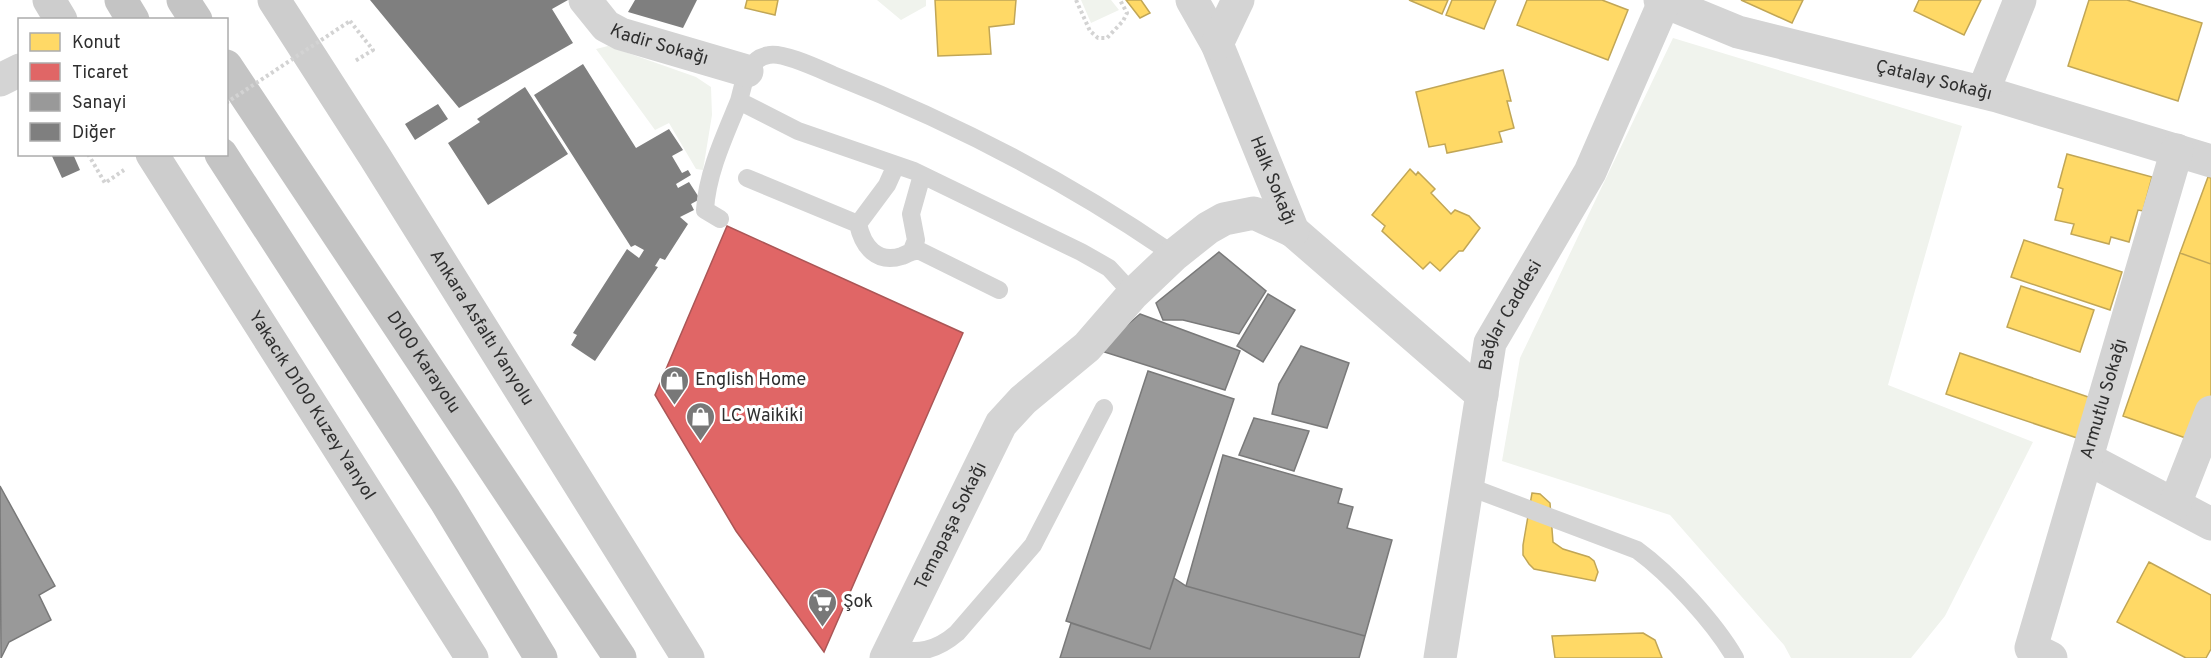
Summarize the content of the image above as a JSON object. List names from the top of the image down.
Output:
{
  "streets": {
    "highway": ["D100 Karayolu"],
    "main road": ["Ankara Asfaltı Yanyolu", "Yakacık D100 Kuzey Yanyol"],
    "street": [
      "Kadir Sokağı",
      "Çatalay Sokağı",
      "Halk Sokağı",
      "Bağlar Caddesi",
      "Armutlu Sokağı",
      "Temapaşa Sokağı"
    ]
  },
  "crossings": [
    ["Çatalay Sokağı", "Bağlar Caddesi"],
    ["Çatalay Sokağı", "Armutlu Sokağı"],
    ["Halk Sokağı", "Bağlar Caddesi"],
    ["Halk Sokağı", "Temapaşa Sokağı"]
  ],
  "places": {
    "shop": ["English Home", "LC Waikiki"],
    "supermarket": ["Şok"]
  },
  "legend": [
    "Konut",
    "Ticaret",
    "Sanayi",
    "Diğer"
  ]
}
